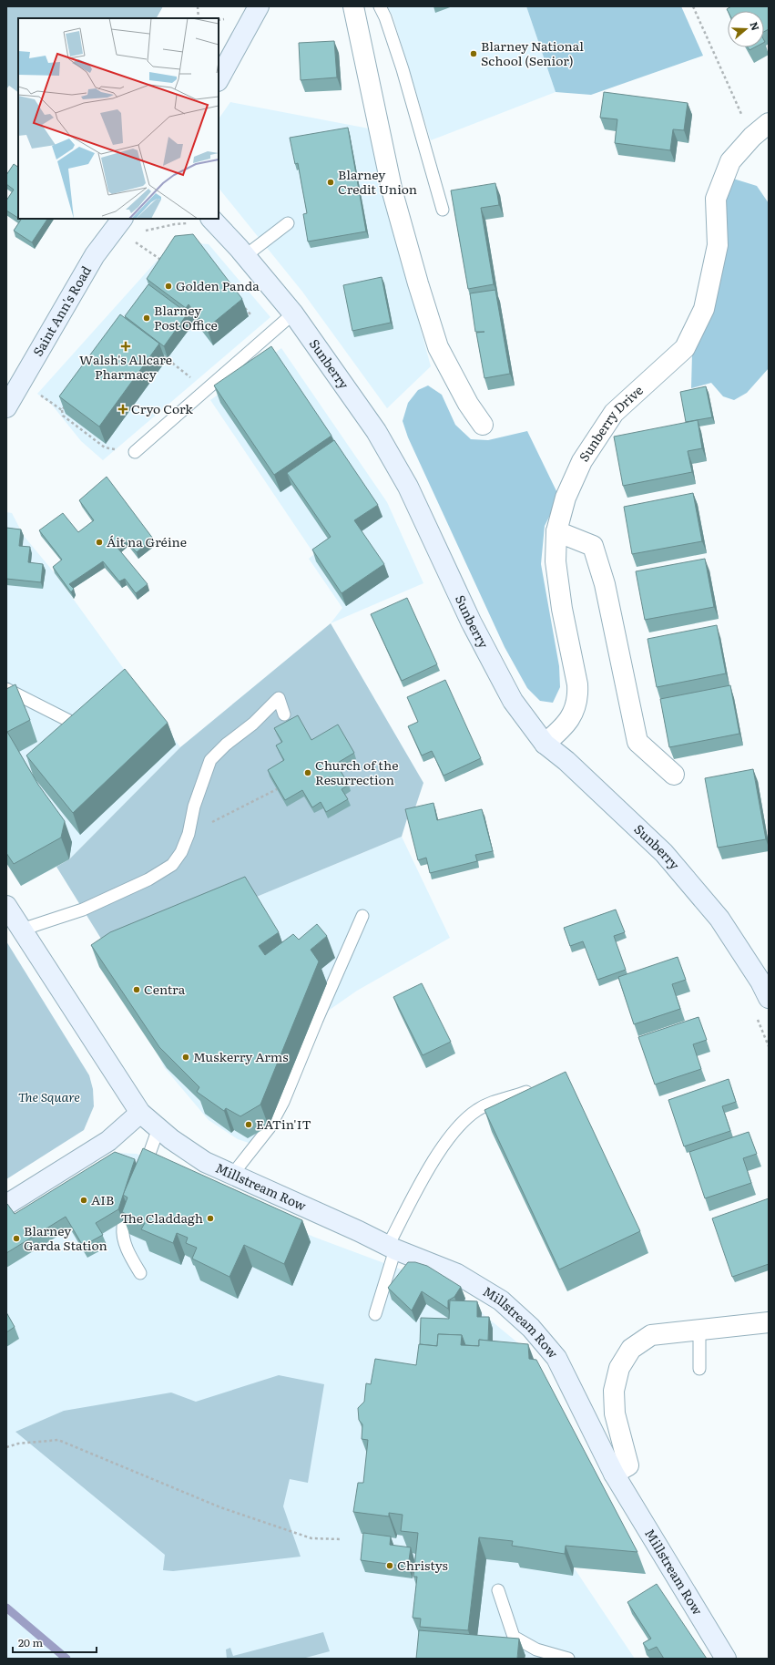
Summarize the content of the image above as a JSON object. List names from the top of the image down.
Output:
{
  "streets": {
    "street": [
      "Saint Ann's Road",
      "Sunberry",
      "Sunberry Drive",
      "Millstream Row"
    ]
  },
  "crossings": [
    ["Sunberry", "Sunberry Drive"]
  ],
  "parks": ["The Square"],
  "places": {
    "other": [
      "Blarney National School (Senior)",
      "Blarney Credit Union",
      "Golden Panda",
      "Blarney Post Office",
      "Áit na Gréine",
      "Church of the Resurrection",
      "Centra",
      "Muskerry Arms",
      "EATin'IT",
      "AIB",
      "The Claddagh",
      "Blarney Garda Station",
      "Christys"
    ],
    "health": ["Walsh's Allcare Pharmacy", "Cryo Cork"]
  },
  "scale_bar": "20 m",
  "north": "right"
}
